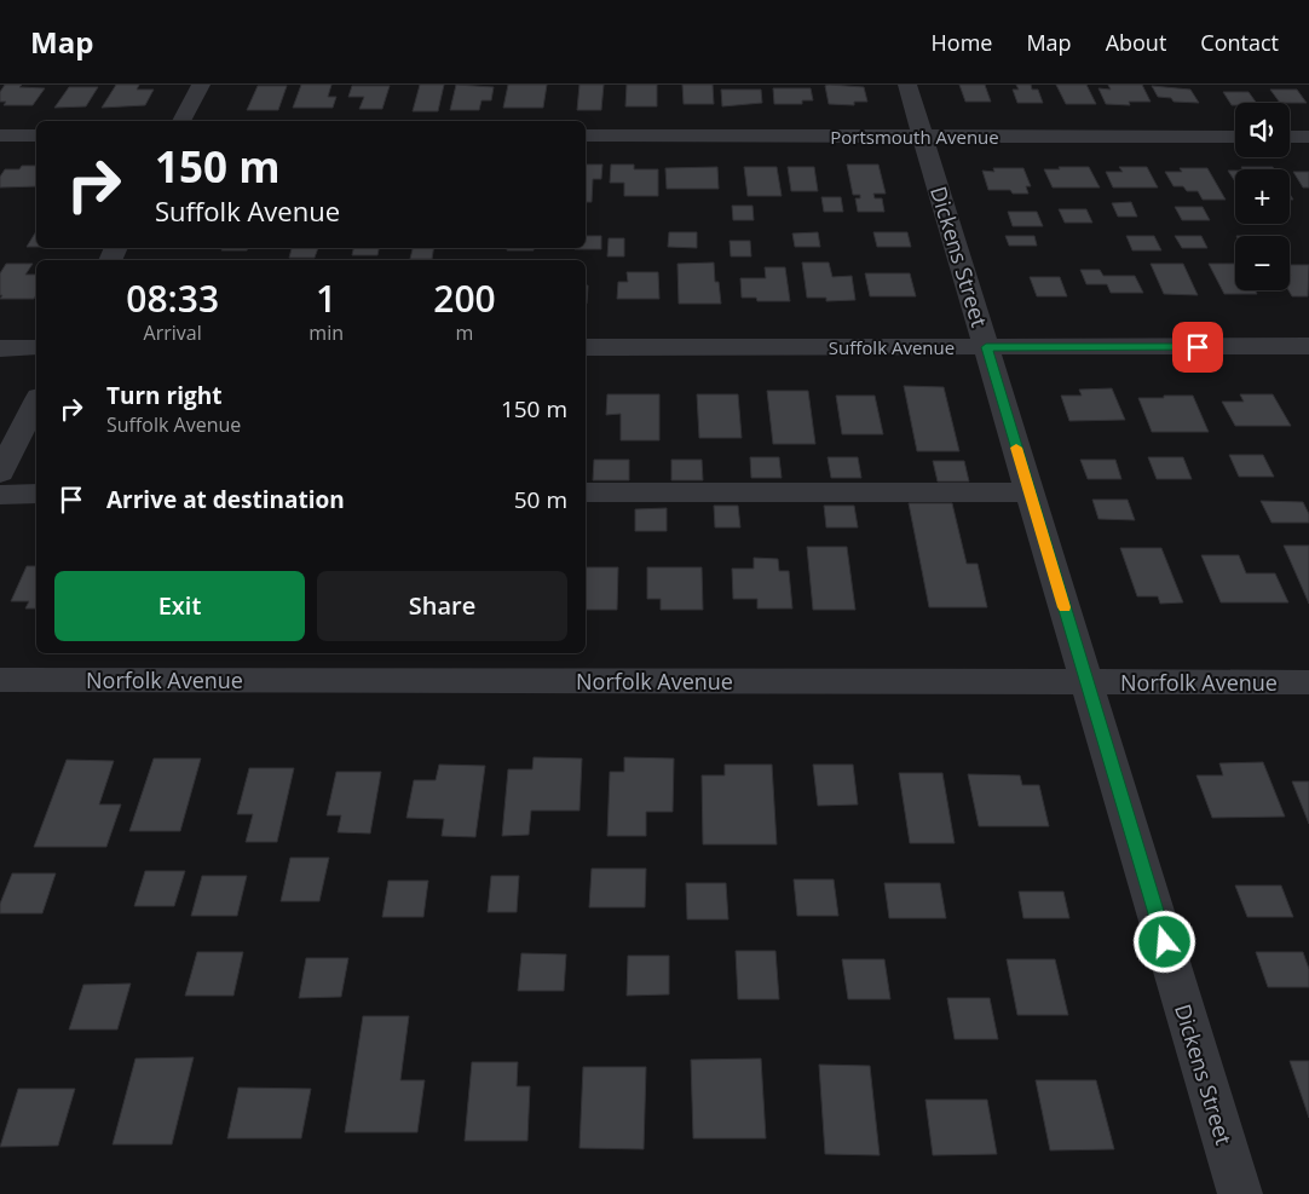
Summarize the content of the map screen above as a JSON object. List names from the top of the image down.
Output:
{
  "streets": {
    "street": [
      "Portsmouth Avenue",
      "Dickens Street",
      "Suffolk Avenue",
      "Norfolk Avenue"
    ]
  },
  "crossings": [
    ["Portsmouth Avenue", "Dickens Street"],
    ["Dickens Street", "Suffolk Avenue"],
    ["Dickens Street", "Norfolk Avenue"]
  ],
  "page": {
    "header": "Map",
    "nav": [
      "Home",
      "Map",
      "About",
      "Contact"
    ],
    "map_buttons": ["+", "−"],
    "turn": ["150 m", "Suffolk Avenue"],
    "eta": [
      "08:33",
      "Arrival",
      "1",
      "min",
      "200",
      "m"
    ],
    "list": [
      {
        "name": "Turn right",
        "note": "Suffolk Avenue",
        "value": "150 m"
      },
      {
        "name": "Arrive at destination",
        "value": "50 m"
      }
    ],
    "buttons": ["Exit", "Share"]
  }
}
